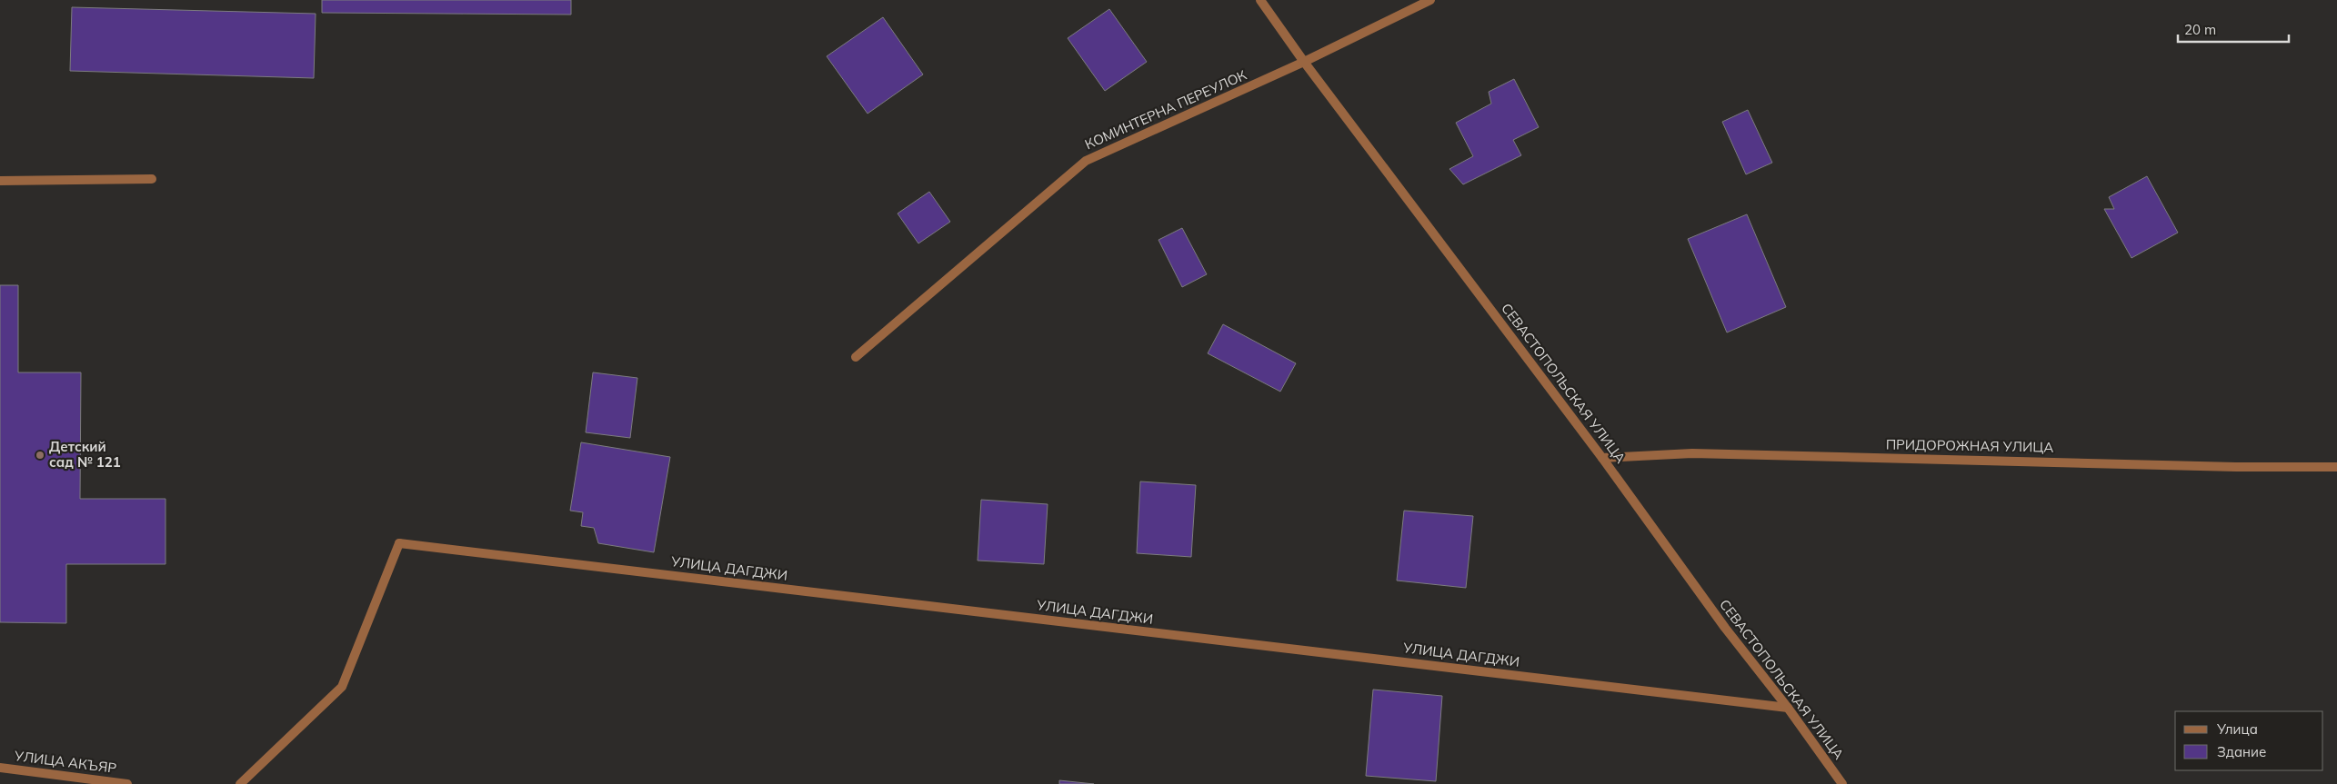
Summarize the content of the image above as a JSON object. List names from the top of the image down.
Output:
{
  "streets": {
    "street": [
      "КОМИНТЕРНА ПЕРЕУЛОК",
      "СЕВАСТОПОЛЬСКАЯ УЛИЦА",
      "ПРИДОРОЖНАЯ УЛИЦА",
      "УЛИЦА ДАГДЖИ",
      "УЛИЦА АКЪЯР"
    ]
  },
  "crossings": [
    ["КОМИНТЕРНА ПЕРЕУЛОК", "СЕВАСТОПОЛЬСКАЯ УЛИЦА"],
    ["СЕВАСТОПОЛЬСКАЯ УЛИЦА", "ПРИДОРОЖНАЯ УЛИЦА"],
    ["СЕВАСТОПОЛЬСКАЯ УЛИЦА", "УЛИЦА ДАГДЖИ"]
  ],
  "places": ["Детский сад № 121"],
  "legend": ["Улица", "Здание"],
  "scale_bar": "20 m"
}
